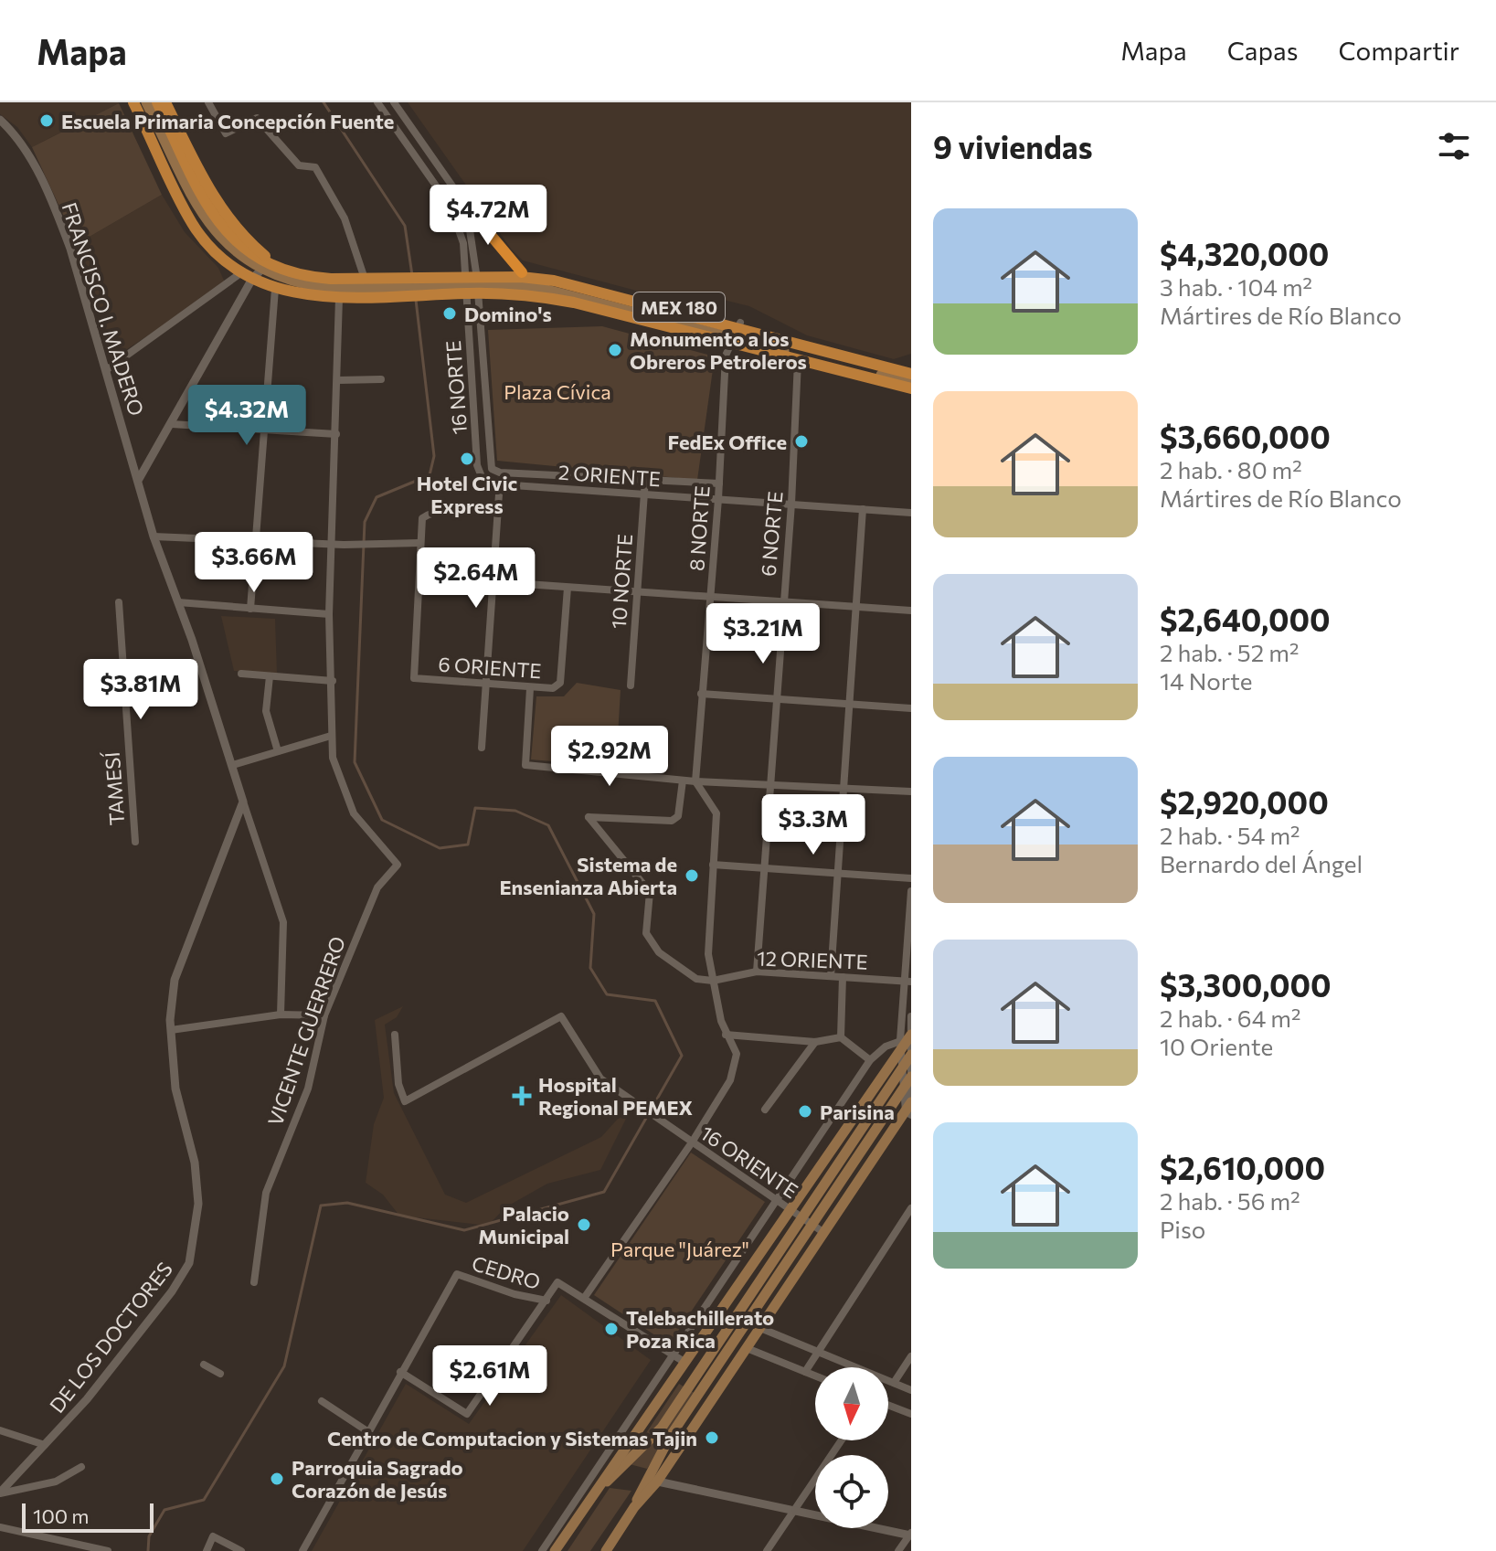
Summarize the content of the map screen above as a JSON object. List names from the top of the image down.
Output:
{
  "streets": {
    "main road": ["MEX 180"],
    "street": [
      "FRANCISCO I. MADERO",
      "16 NORTE",
      "2 ORIENTE",
      "8 NORTE",
      "6 NORTE",
      "10 NORTE",
      "6 ORIENTE",
      "TAMESÍ",
      "12 ORIENTE",
      "VICENTE GUERRERO",
      "16 ORIENTE",
      "CEDRO",
      "DE LOS DOCTORES"
    ]
  },
  "crossings": [
    ["MEX 180", "16 NORTE"],
    ["MEX 180", "8 NORTE"],
    ["MEX 180", "6 NORTE"],
    ["MEX 180", "VICENTE GUERRERO"],
    ["16 NORTE", "2 ORIENTE"],
    ["16 NORTE", "6 ORIENTE"],
    ["2 ORIENTE", "8 NORTE"],
    ["2 ORIENTE", "6 NORTE"],
    ["2 ORIENTE", "10 NORTE"],
    ["6 NORTE", "12 ORIENTE"]
  ],
  "parks": ["Plaza Cívica", "Parque \"Juárez\""],
  "places": {
    "other": [
      "Escuela Primaria Concepción Fuente",
      "Domino's",
      "Monumento a los Obreros Petroleros",
      "FedEx Office",
      "Hotel Civic Express",
      "Sistema de Ensenianza Abierta",
      "Parisina",
      "Palacio Municipal",
      "Telebachillerato Poza Rica",
      "Centro de Computacion y Sistemas Tajin",
      "Parroquia Sagrado Corazón de Jesús"
    ],
    "health": ["Hospital Regional PEMEX"]
  },
  "scale_bar": "100 m",
  "north": "bottom",
  "page": {
    "header": "Mapa",
    "nav": ["Mapa", "Capas", "Compartir"],
    "heading": "9 viviendas",
    "price": [
      "$4.72M",
      "$4.32M",
      "$3.66M",
      "$2.64M",
      "$3.21M",
      "$3.81M",
      "$2.92M",
      "$3.3M",
      "$2.61M"
    ],
    "list": [
      {
        "name": "$4,320,000",
        "note": "3 hab. · 104 m² · Mártires de Río Blanco"
      },
      {
        "name": "$3,660,000",
        "note": "2 hab. · 80 m² · Mártires de Río Blanco"
      },
      {
        "name": "$2,640,000",
        "note": "2 hab. · 52 m² · 14 Norte"
      },
      {
        "name": "$2,920,000",
        "note": "2 hab. · 54 m² · Bernardo del Ángel"
      },
      {
        "name": "$3,300,000",
        "note": "2 hab. · 64 m² · 10 Oriente"
      },
      {
        "name": "$2,610,000",
        "note": "2 hab. · 56 m² · Piso"
      }
    ],
    "scale": "100 m"
  }
}
